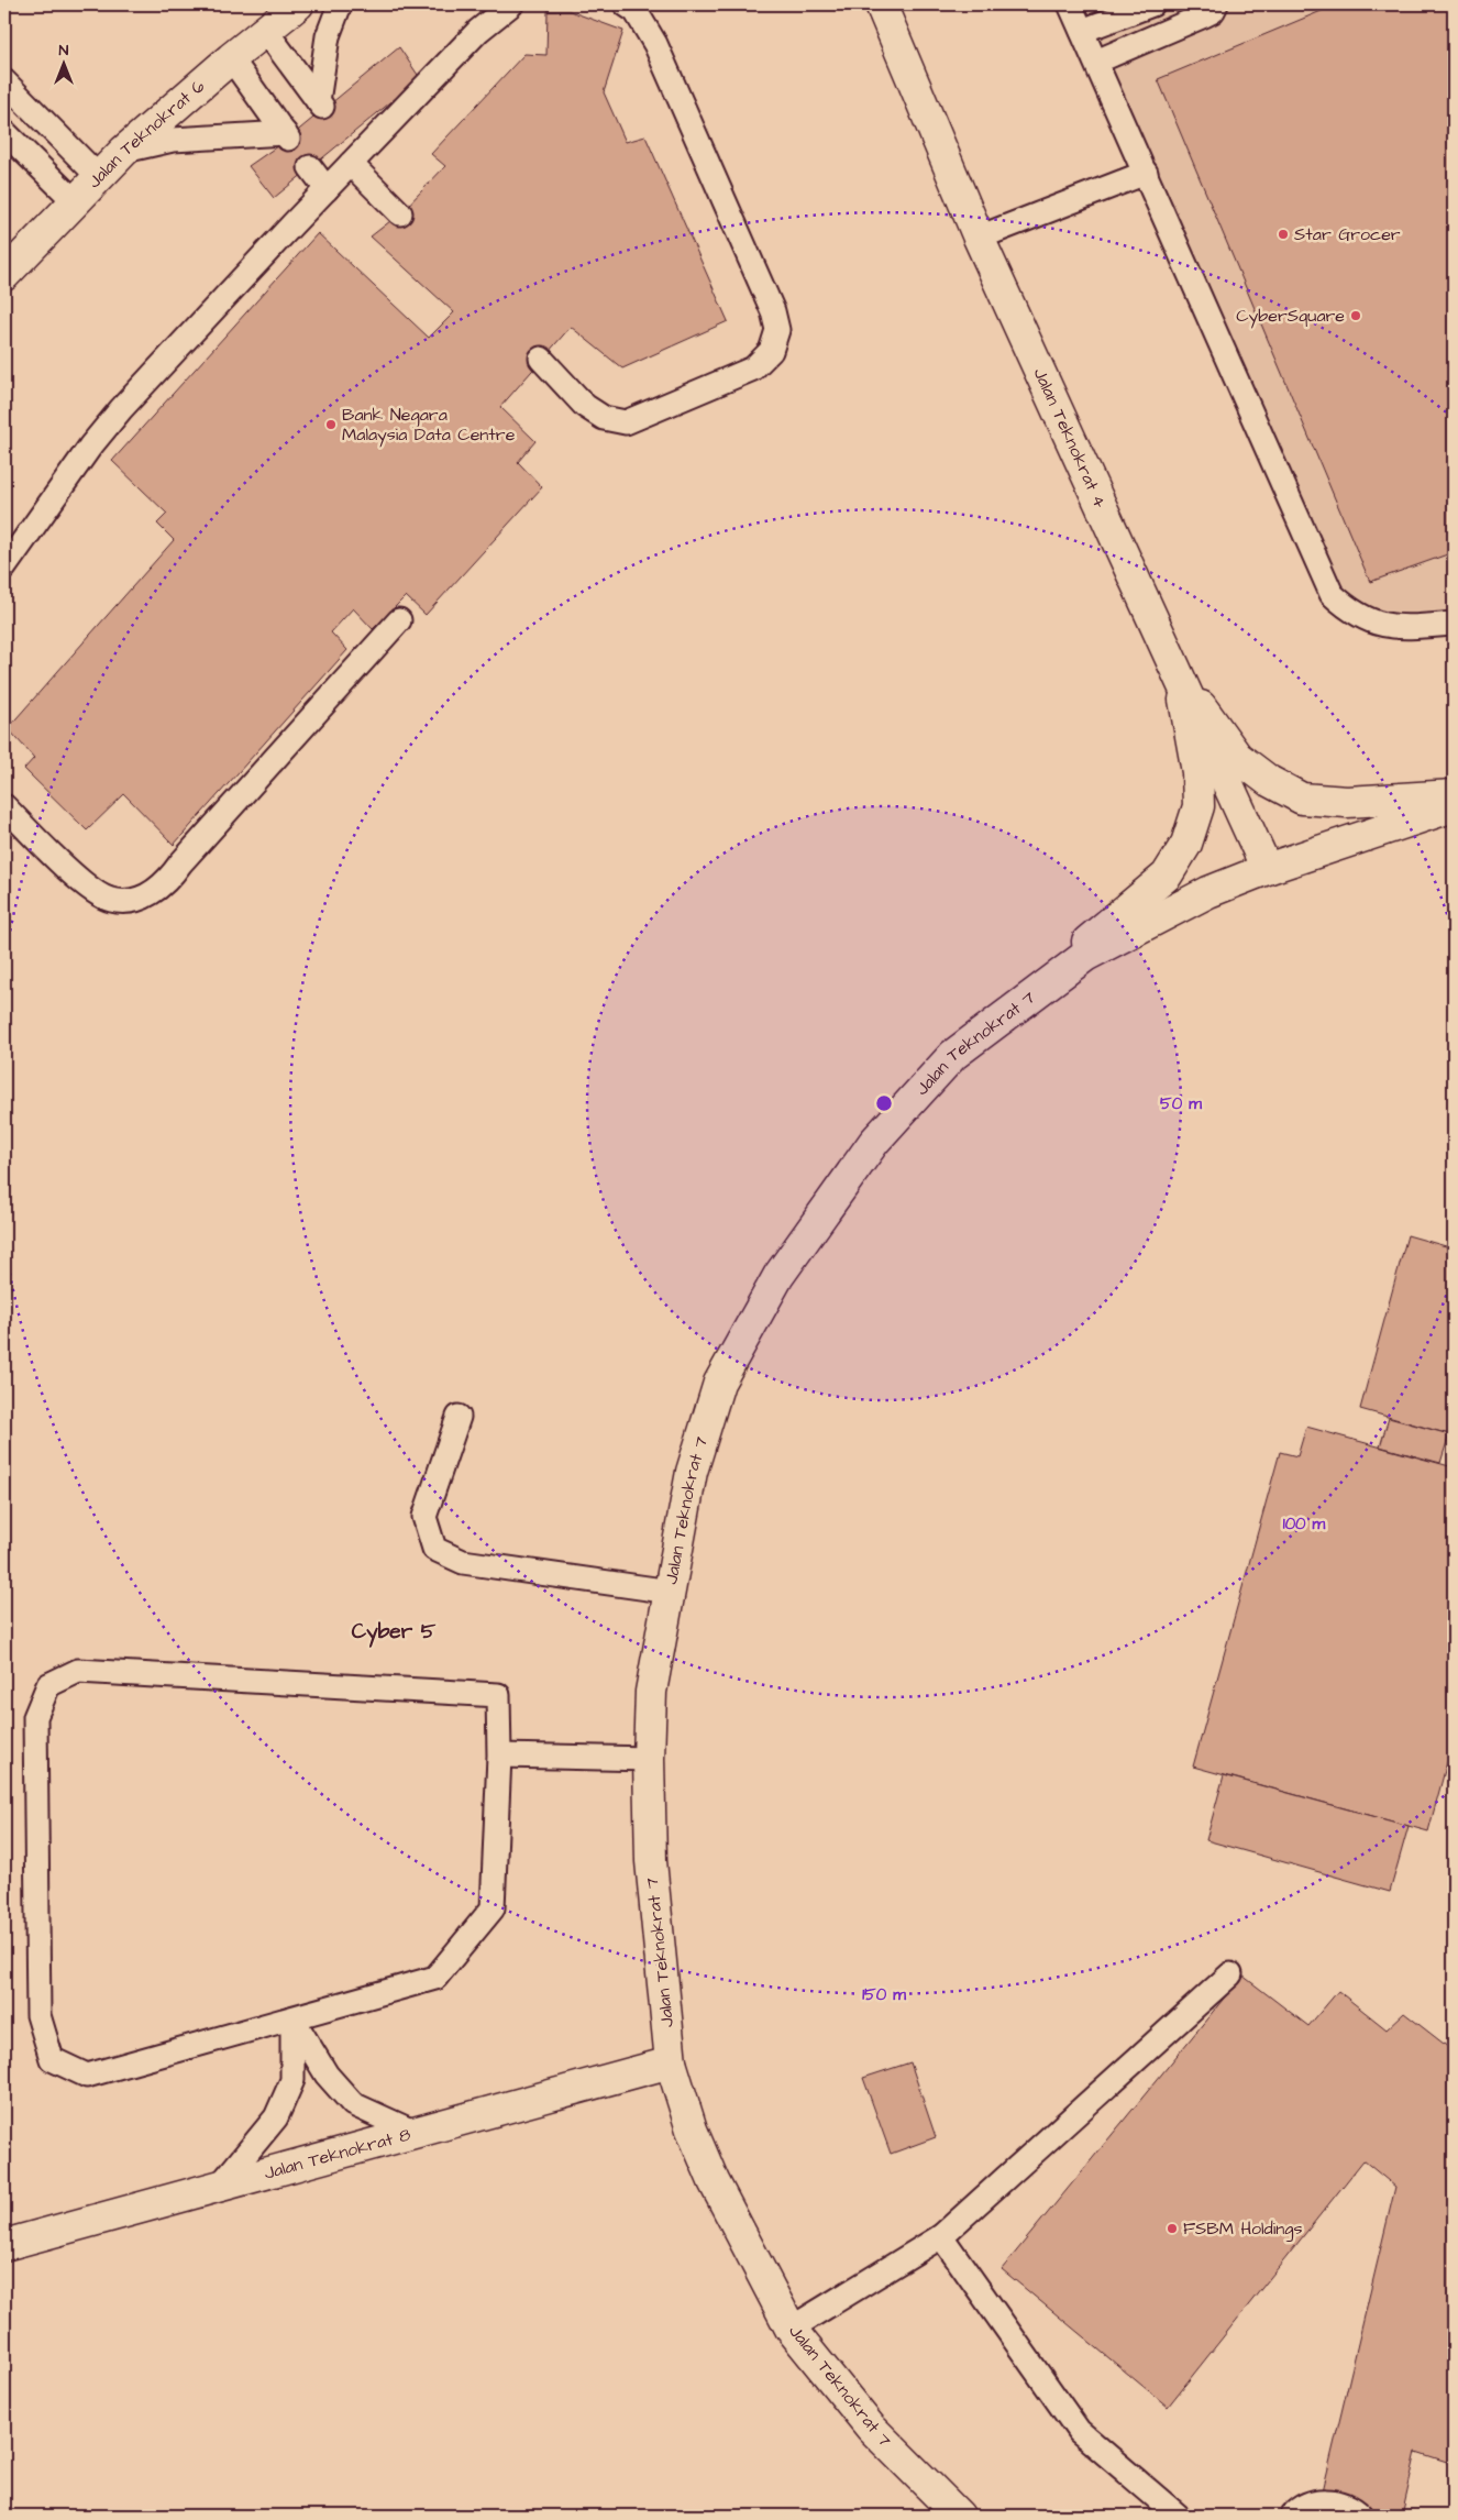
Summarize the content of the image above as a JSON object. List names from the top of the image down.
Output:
{
  "streets": {
    "street": [
      "Jalan Teknokrat 6",
      "Jalan Teknokrat 4",
      "Jalan Teknokrat 7",
      "Jalan Teknokrat 8"
    ]
  },
  "crossings": [
    ["Jalan Teknokrat 4", "Jalan Teknokrat 7"],
    ["Jalan Teknokrat 7", "Jalan Teknokrat 8"]
  ],
  "districts": ["Cyber 5"],
  "places": [
    "Star Grocer",
    "CyberSquare",
    "Bank Negara Malaysia Data Centre",
    "FSBM Holdings"
  ],
  "north": "top",
  "rings": ["50 m", "100 m", "150 m"]
}
